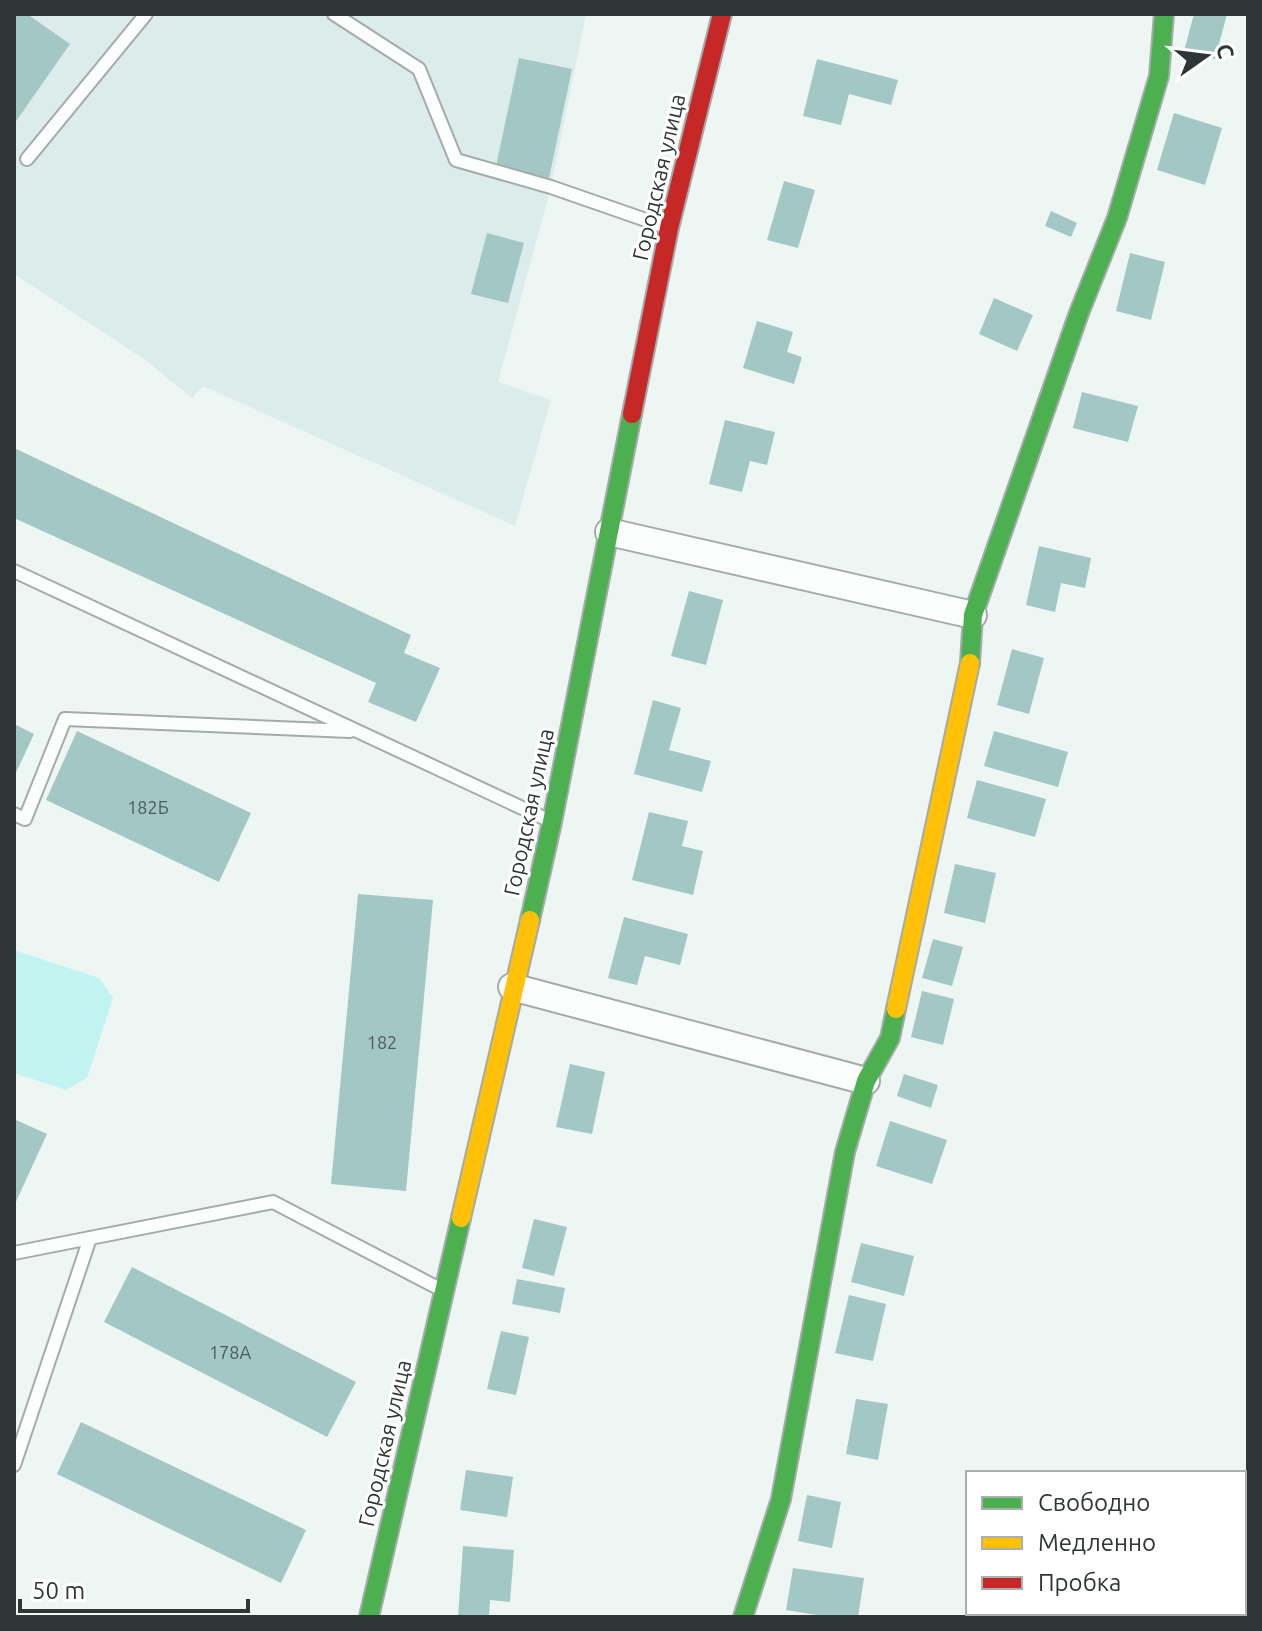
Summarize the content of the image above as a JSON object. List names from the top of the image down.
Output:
{
  "streets": {
    "street": ["Городская улица"]
  },
  "house_numbers": ["182Б", "182", "178А"],
  "legend": ["Свободно", "Медленно", "Пробка"],
  "scale_bar": "50 m",
  "north": "right"
}
